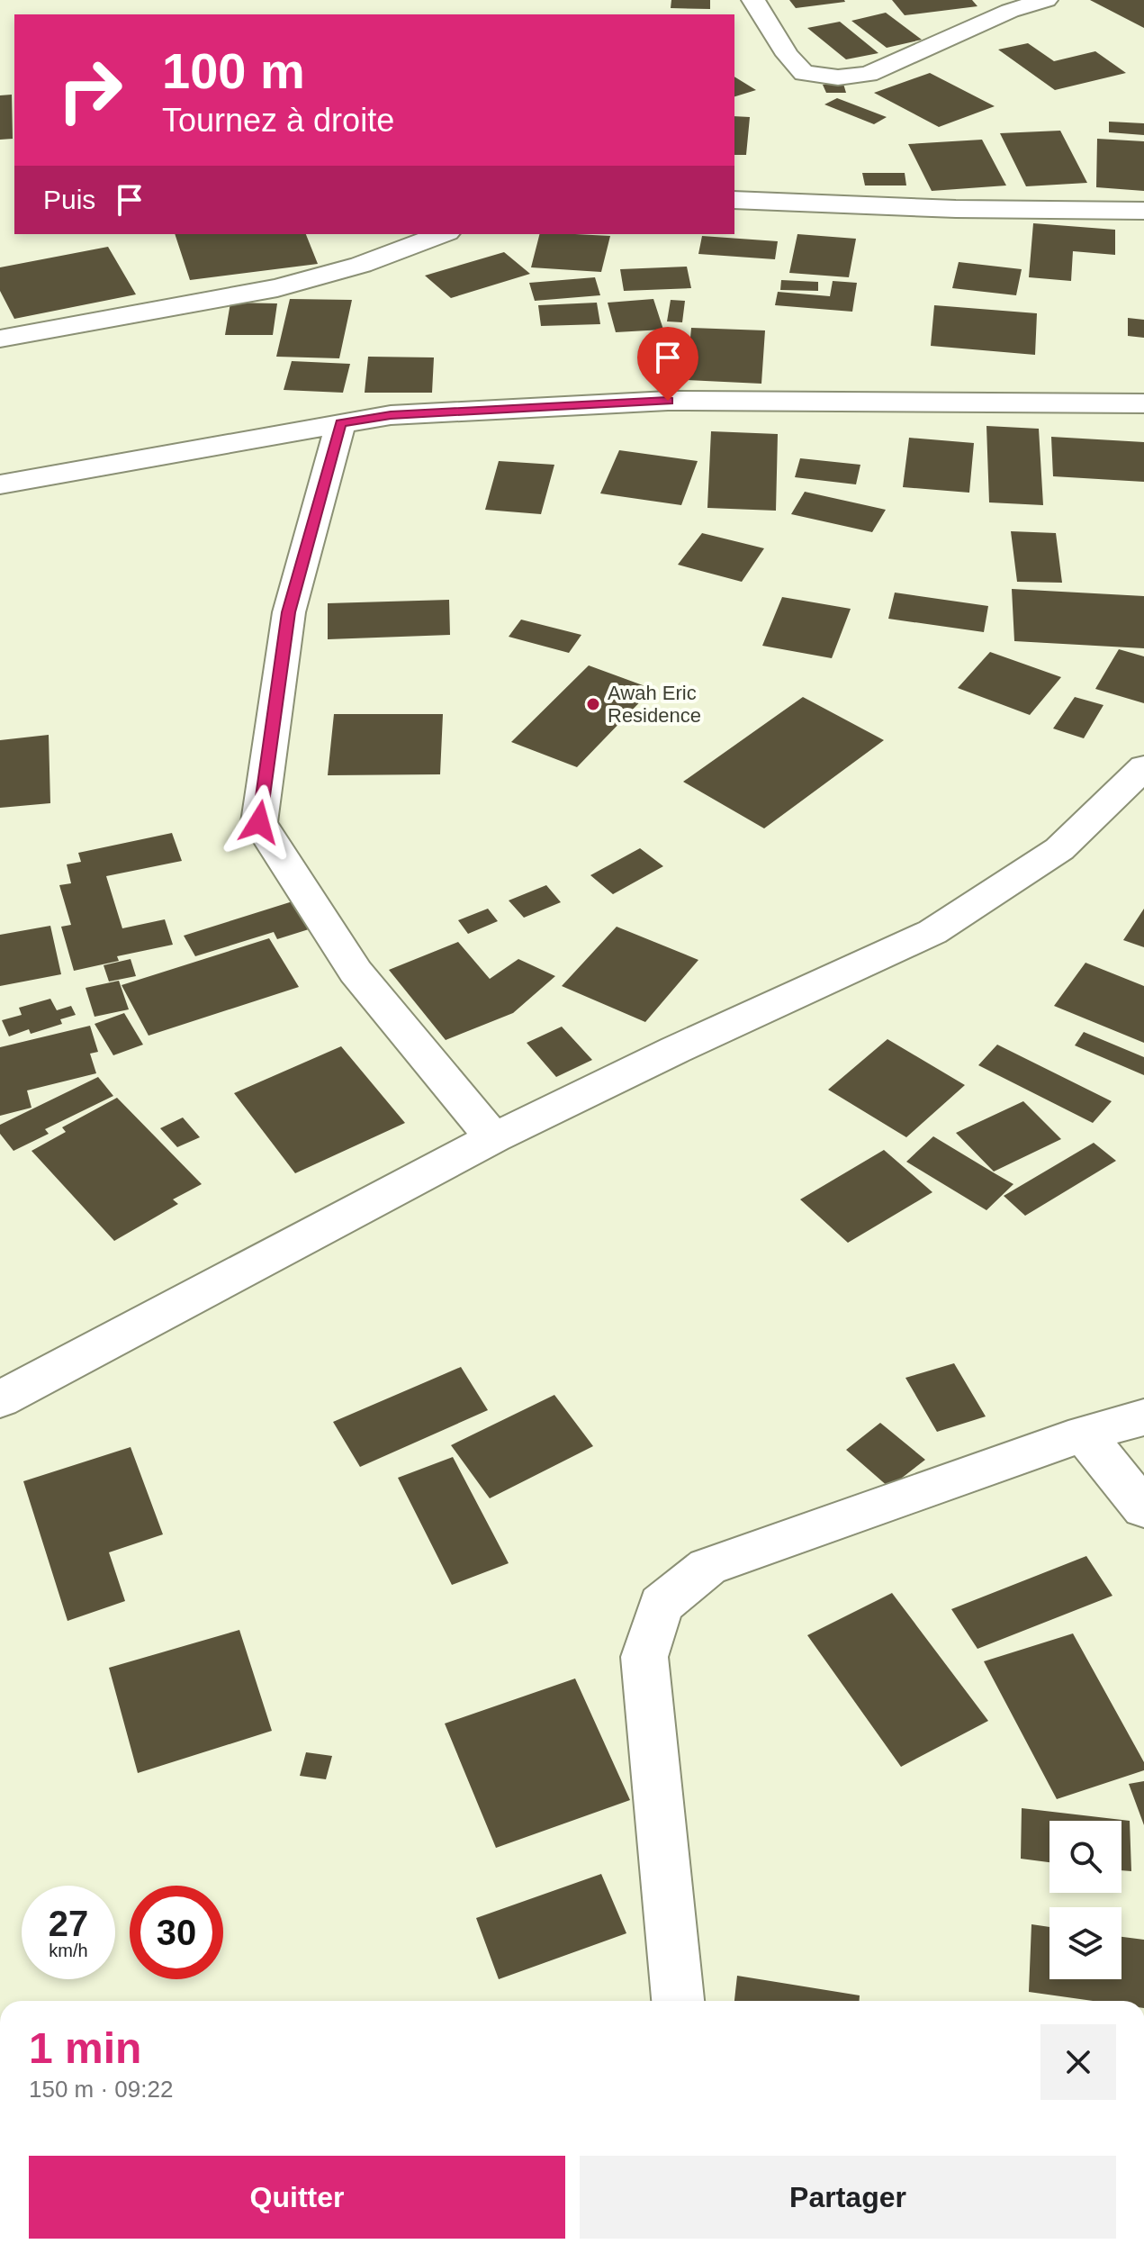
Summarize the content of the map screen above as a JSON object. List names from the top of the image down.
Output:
{
  "places": ["Awah Eric Residence"],
  "page": {
    "turn": ["100 m", "Tournez à droite"],
    "then": "Puis",
    "speed": "27 km/h",
    "limit": "30",
    "heading": ["1 min", "150 m · 09:22"],
    "buttons": ["Quitter", "Partager"]
  }
}
